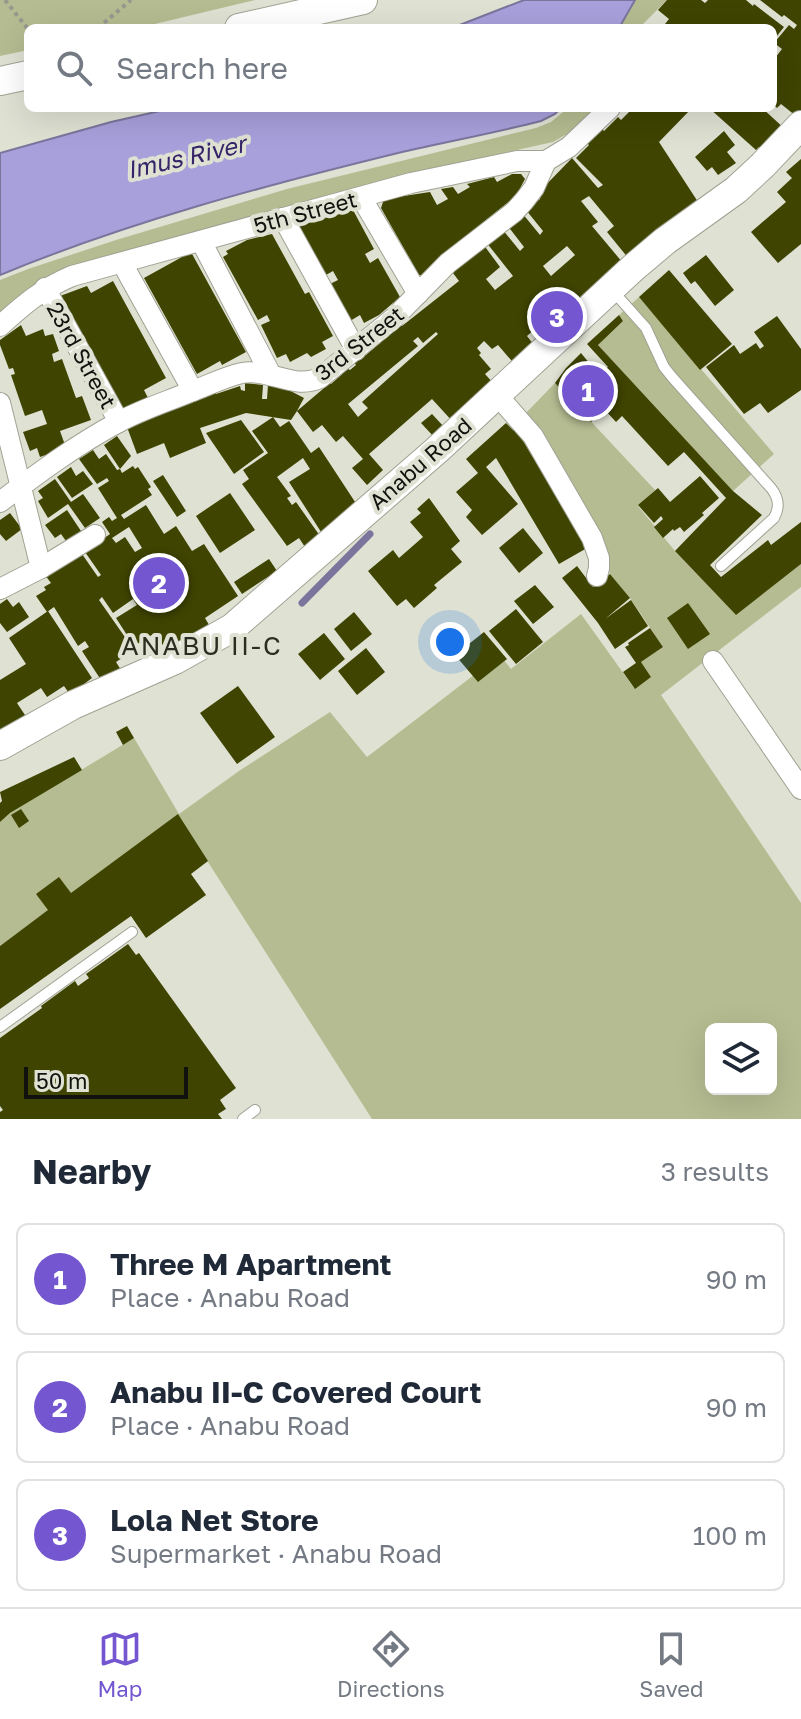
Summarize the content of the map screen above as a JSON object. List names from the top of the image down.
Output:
{
  "streets": {
    "street": [
      "5th Street",
      "3rd Street",
      "23rd Street",
      "Anabu Road"
    ]
  },
  "crossings": [
    ["5th Street", "3rd Street"],
    ["5th Street", "23rd Street"],
    ["3rd Street", "23rd Street"]
  ],
  "districts": ["ANABU II-C"],
  "water": ["Imus River"],
  "scale_bar": "50 m",
  "page": {
    "search": "Search here",
    "pins": ["3", "1", "2"],
    "scale": "50 m",
    "heading": ["Nearby", "3 results"],
    "list": [
      {
        "mark": "1",
        "name": "Three M Apartment",
        "note": "Place · Anabu Road",
        "value": "90 m"
      },
      {
        "mark": "2",
        "name": "Anabu II-C Covered Court",
        "note": "Place · Anabu Road",
        "value": "90 m"
      },
      {
        "mark": "3",
        "name": "Lola Net Store",
        "note": "Supermarket · Anabu Road",
        "value": "100 m"
      }
    ],
    "nav": ["Map", "Directions", "Saved"]
  }
}
